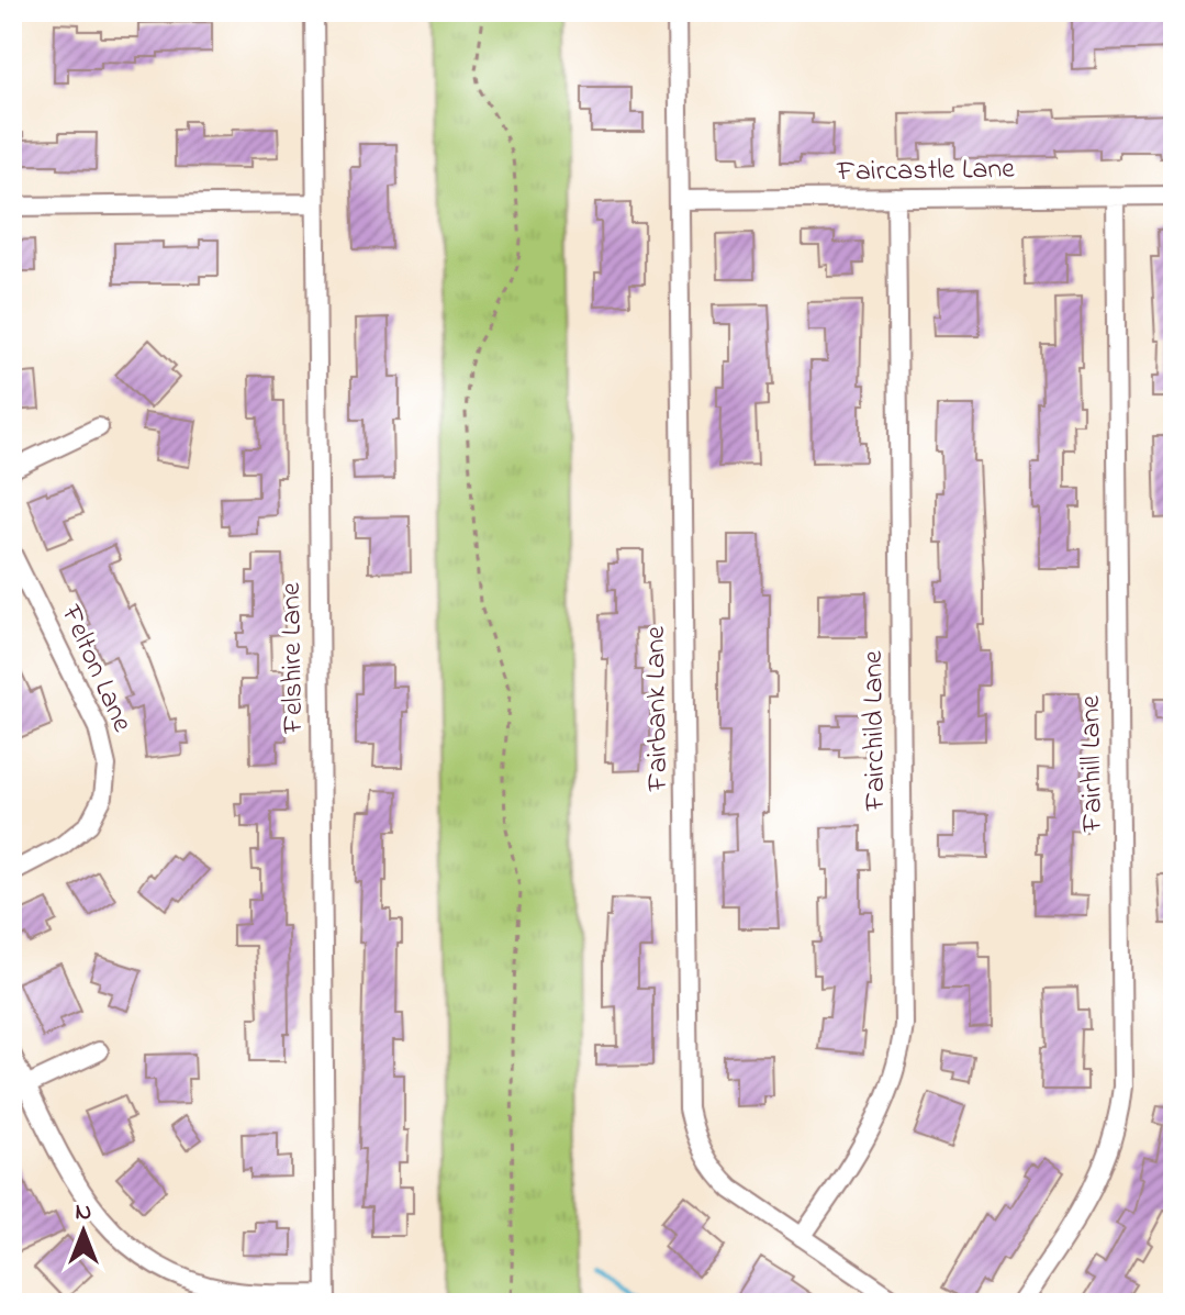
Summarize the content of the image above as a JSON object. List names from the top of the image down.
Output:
{
  "streets": {
    "street": [
      "Faircastle Lane",
      "Felshire Lane",
      "Felton Lane",
      "Fairbank Lane",
      "Fairchild Lane",
      "Fairhill Lane"
    ]
  },
  "crossings": [
    ["Faircastle Lane", "Fairbank Lane"],
    ["Faircastle Lane", "Fairchild Lane"],
    ["Faircastle Lane", "Fairhill Lane"],
    ["Fairbank Lane", "Fairchild Lane"]
  ],
  "north": "top"
}
